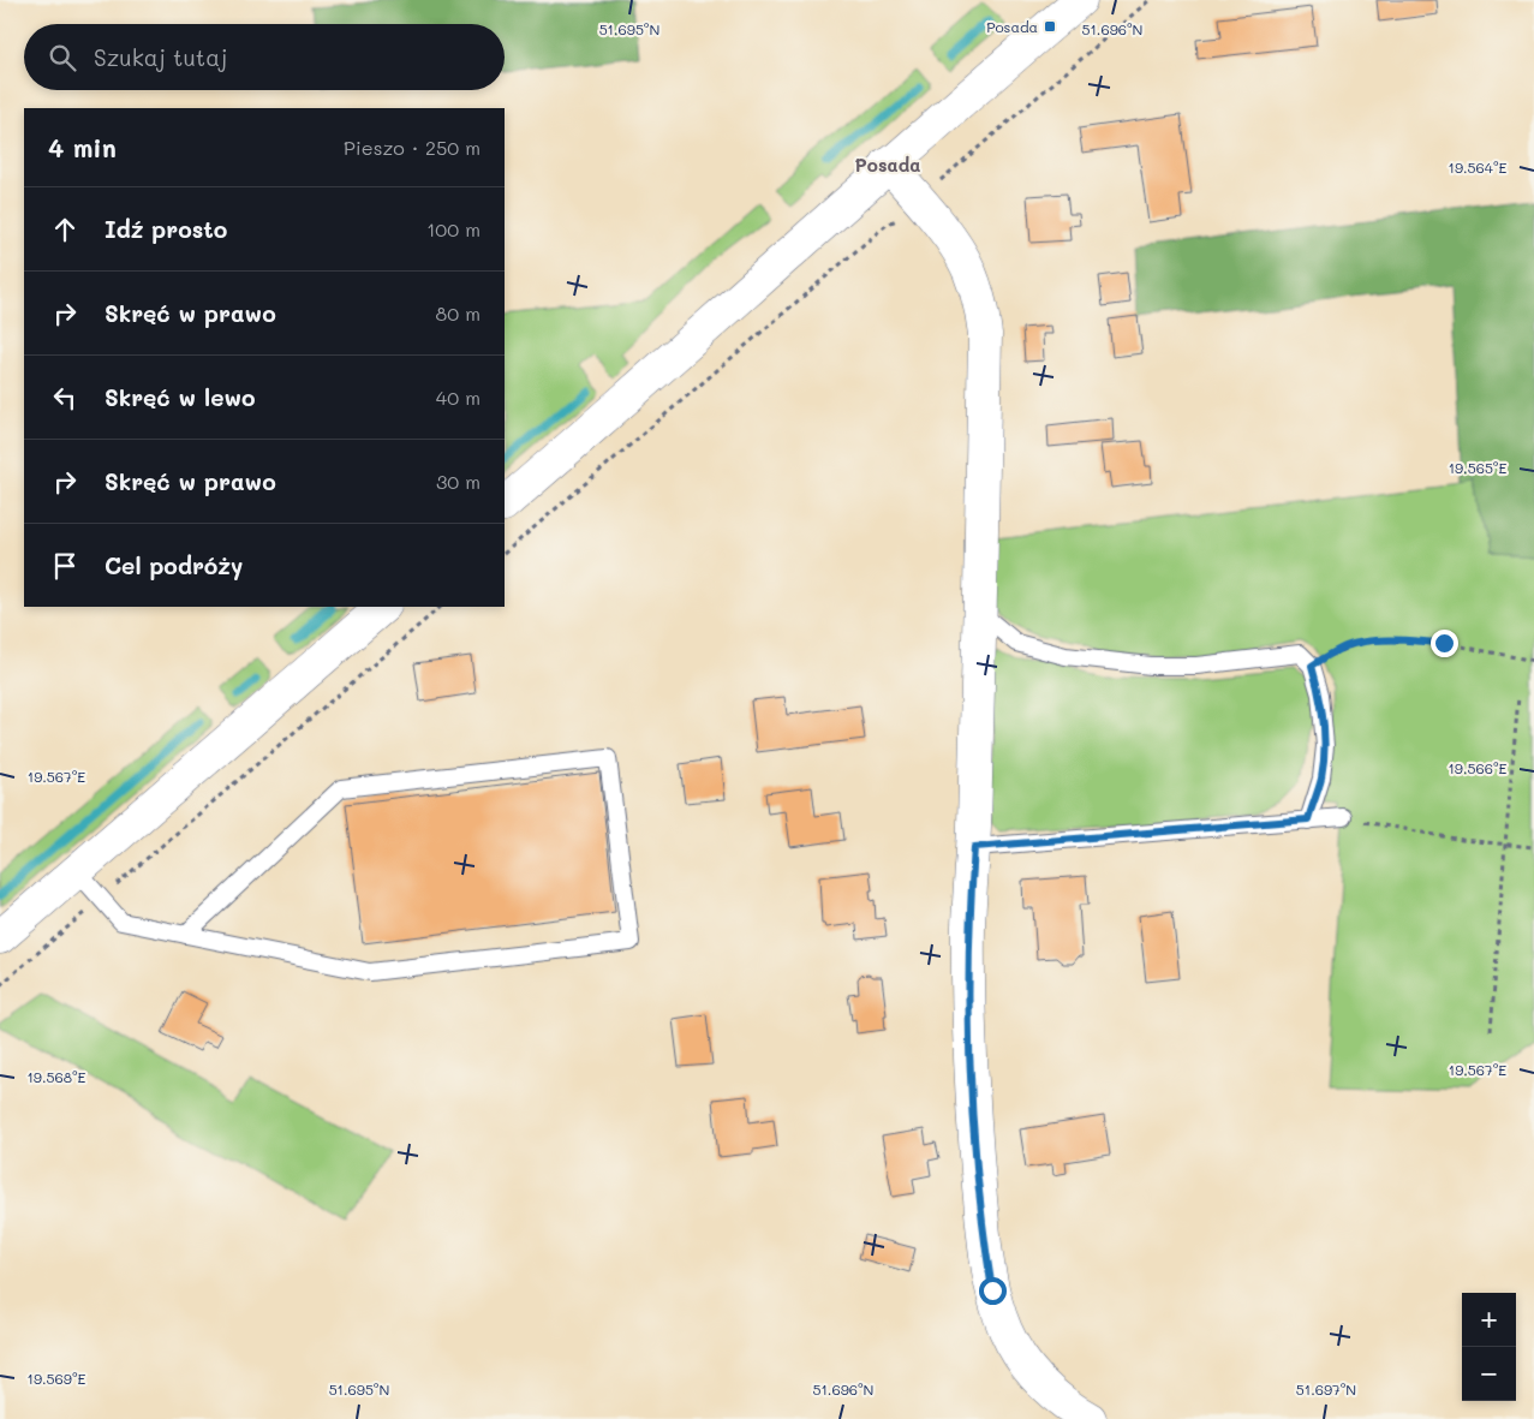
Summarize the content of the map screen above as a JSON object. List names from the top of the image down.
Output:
{
  "districts": ["Posada"],
  "places": {
    "transit": ["Posada"]
  },
  "page": {
    "search": "Szukaj tutaj",
    "heading": ["4 min", "Pieszo · 250 m"],
    "list": [
      ["Idź prosto", "100 m"],
      ["Skręć w prawo", "80 m"],
      ["Skręć w lewo", "40 m"],
      ["Skręć w prawo", "30 m"],
      "Cel podróży"
    ],
    "map_buttons": ["+", "−"]
  },
  "coordinates": [
    "51.695°N",
    "51.696°N",
    "19.564°E",
    "19.565°E",
    "19.566°E",
    "19.567°E",
    "19.568°E",
    "19.569°E",
    "51.697°N"
  ]
}
